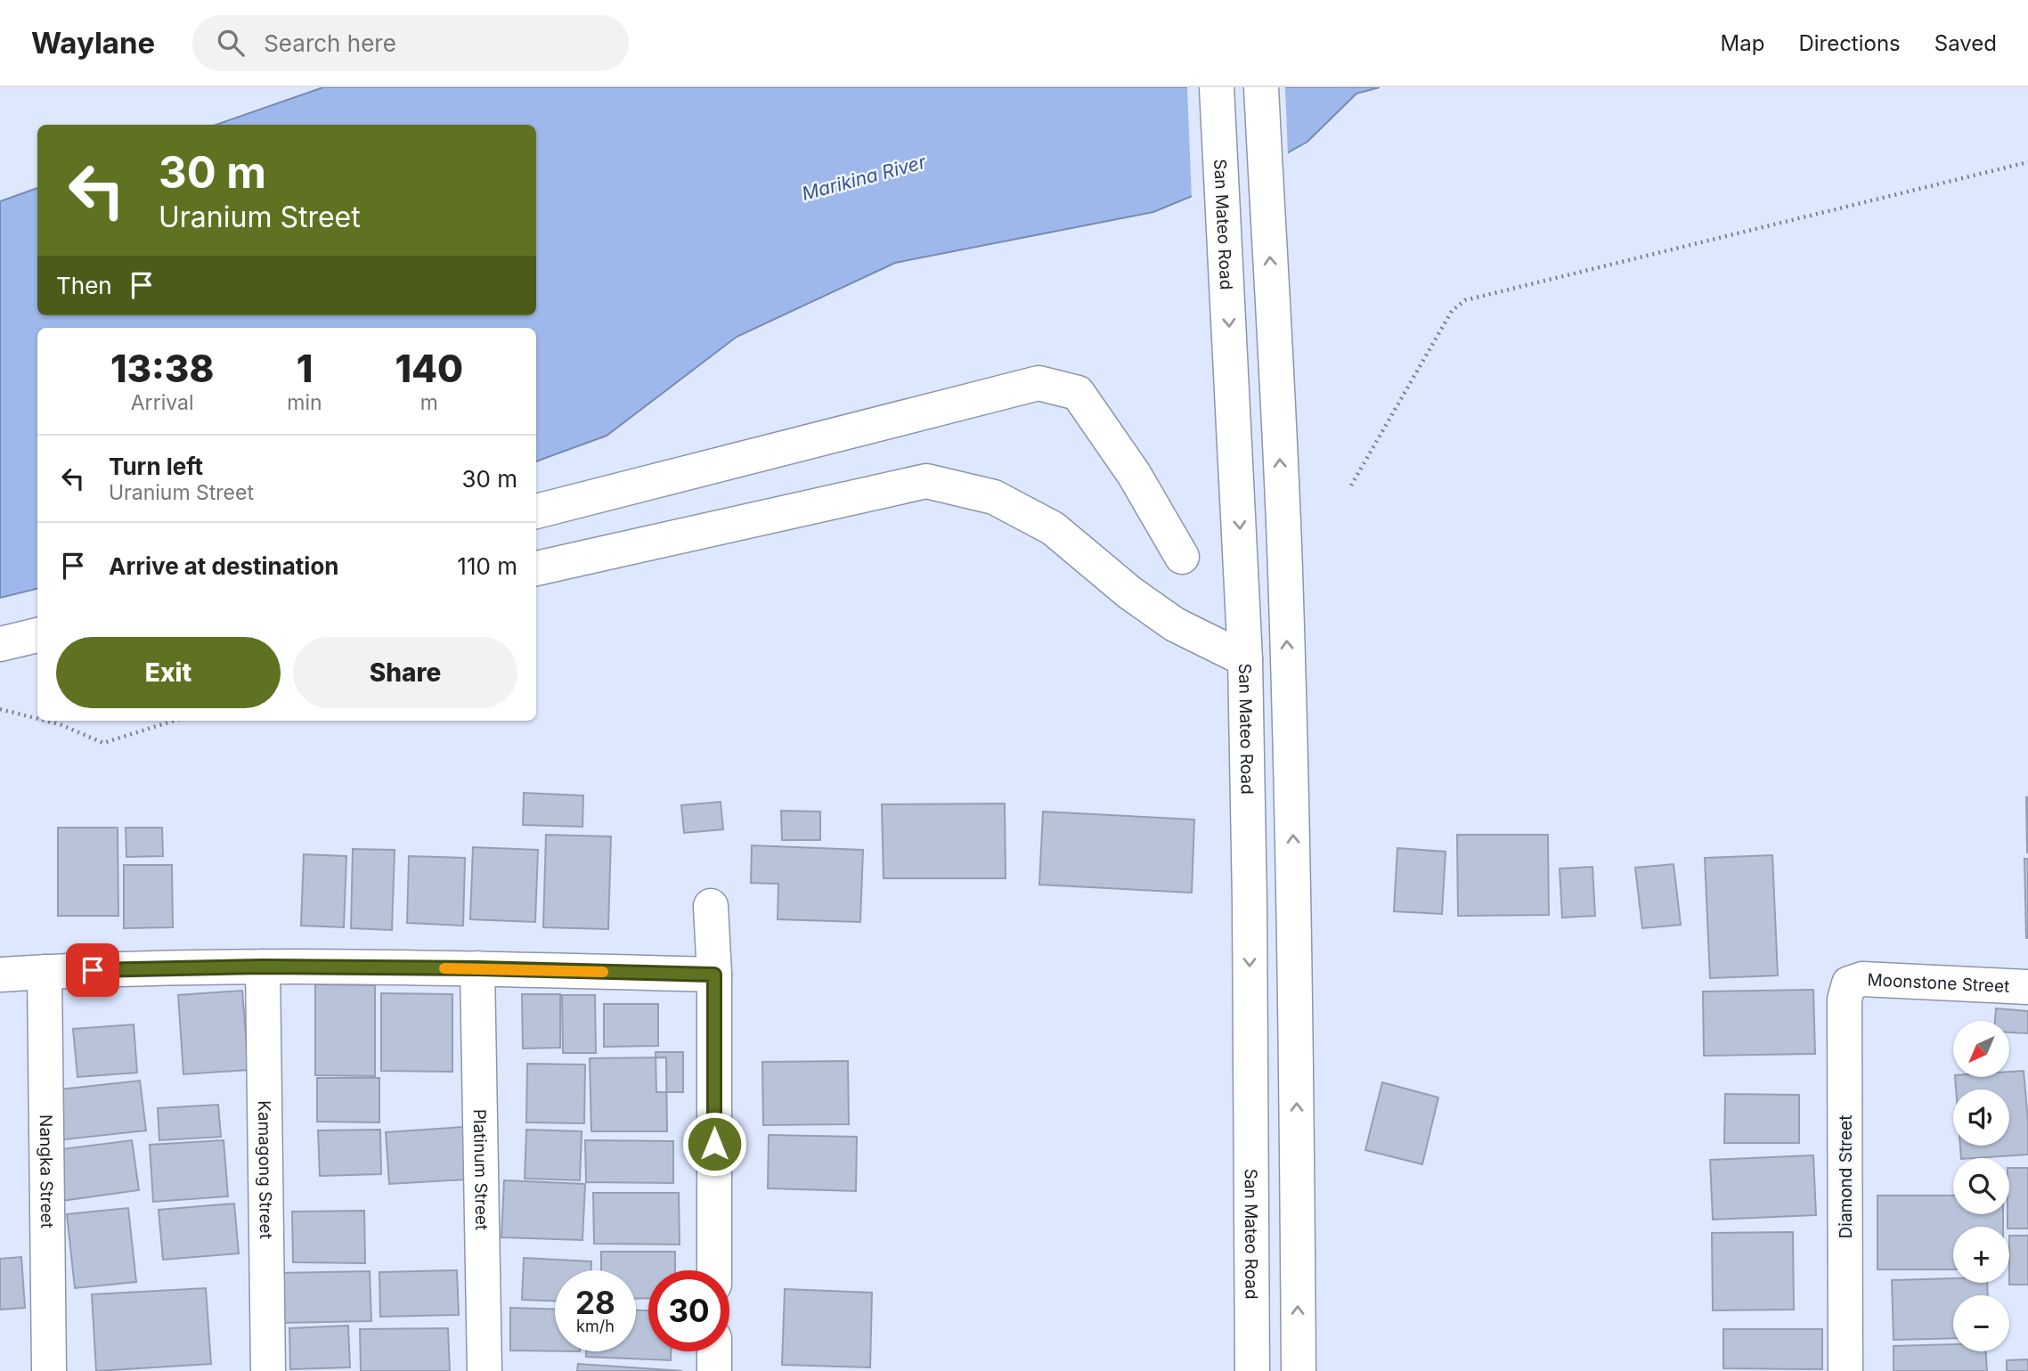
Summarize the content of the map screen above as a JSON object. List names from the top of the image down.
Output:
{
  "streets": {
    "street": [
      "San Mateo Road",
      "Moonstone Street",
      "Kamagong Street",
      "Platinum Street",
      "Nangka Street",
      "Diamond Street"
    ]
  },
  "crossings": [
    ["Moonstone Street", "Diamond Street"]
  ],
  "water": ["Marikina River"],
  "north": "bottom left",
  "page": {
    "header": "Waylane",
    "search": "Search here",
    "nav": ["Map", "Directions", "Saved"],
    "turn": ["30 m", "Uranium Street"],
    "then": "Then",
    "eta": [
      "13:38",
      "Arrival",
      "1",
      "min",
      "140",
      "m"
    ],
    "list": [
      {
        "name": "Turn left",
        "note": "Uranium Street",
        "value": "30 m"
      },
      {
        "name": "Arrive at destination",
        "value": "110 m"
      }
    ],
    "buttons": ["Exit", "Share"],
    "map_buttons": ["+", "−"],
    "speed": "28 km/h",
    "limit": "30"
  }
}
